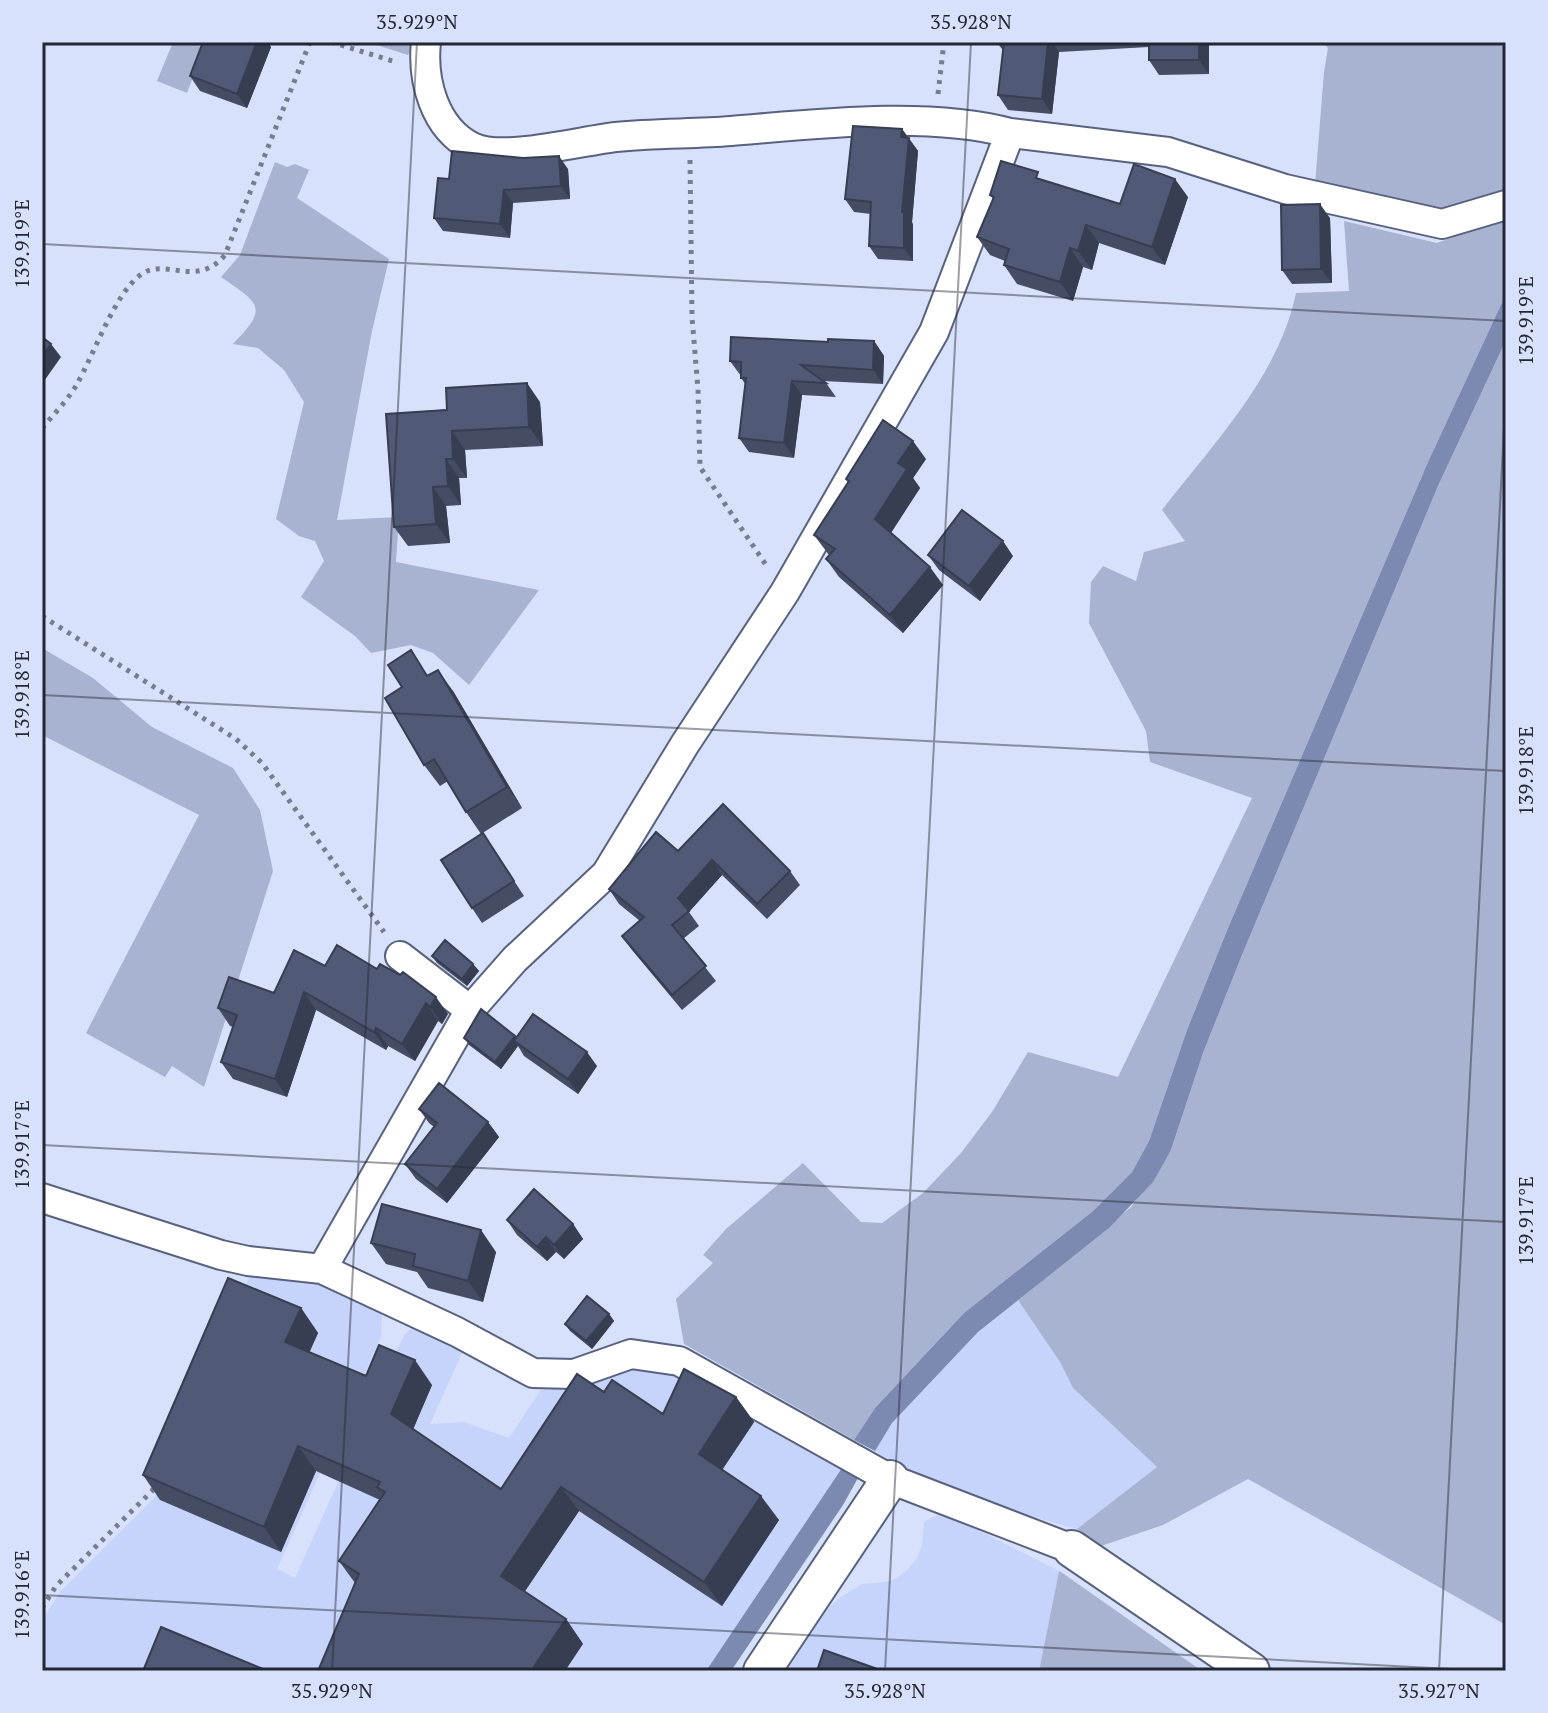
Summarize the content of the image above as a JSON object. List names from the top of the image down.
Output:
{
  "coordinates": [
    "35.929°N",
    "35.928°N",
    "139.919°E",
    "139.918°E",
    "139.917°E",
    "139.916°E",
    "35.927°N"
  ]
}
